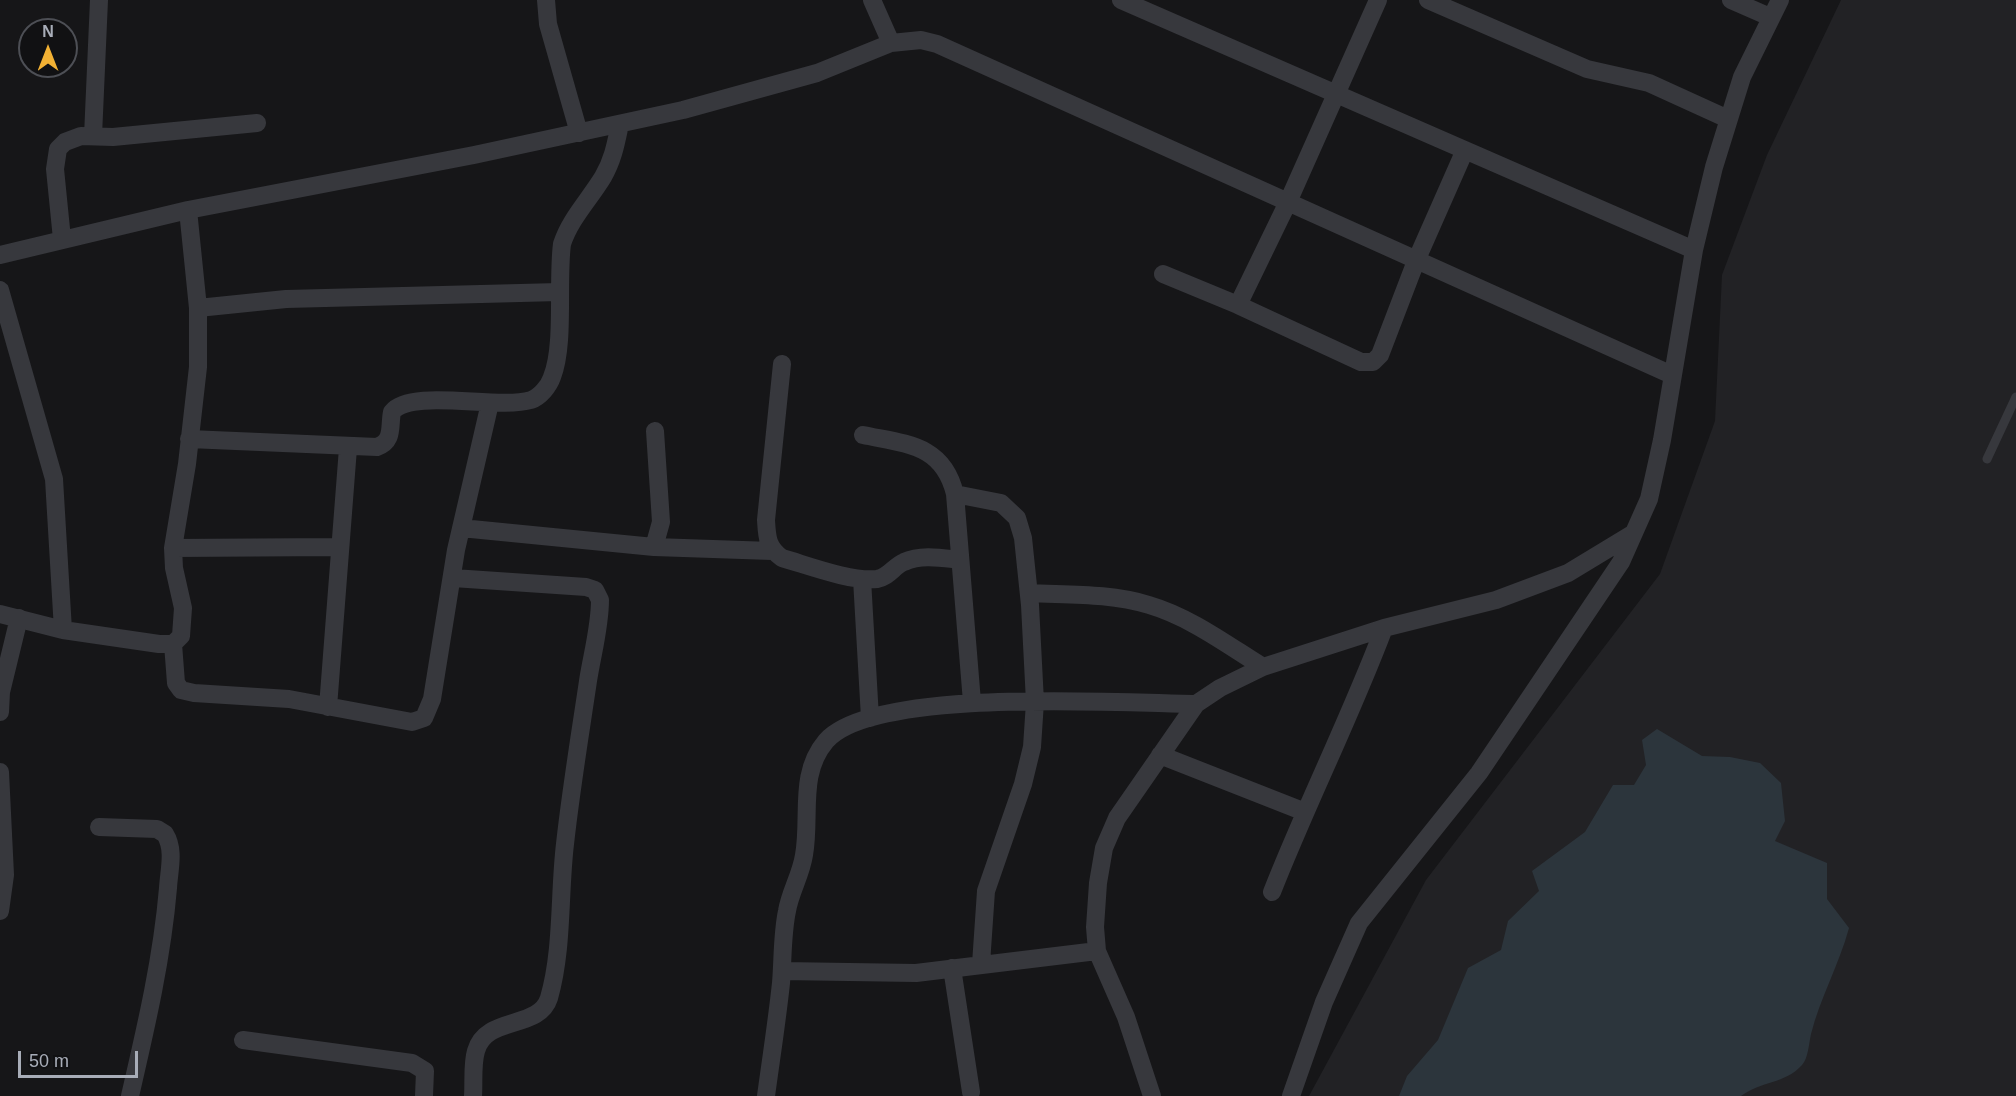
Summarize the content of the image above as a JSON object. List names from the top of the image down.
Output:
{
  "scale_bar": "50 m",
  "north": "top"
}
